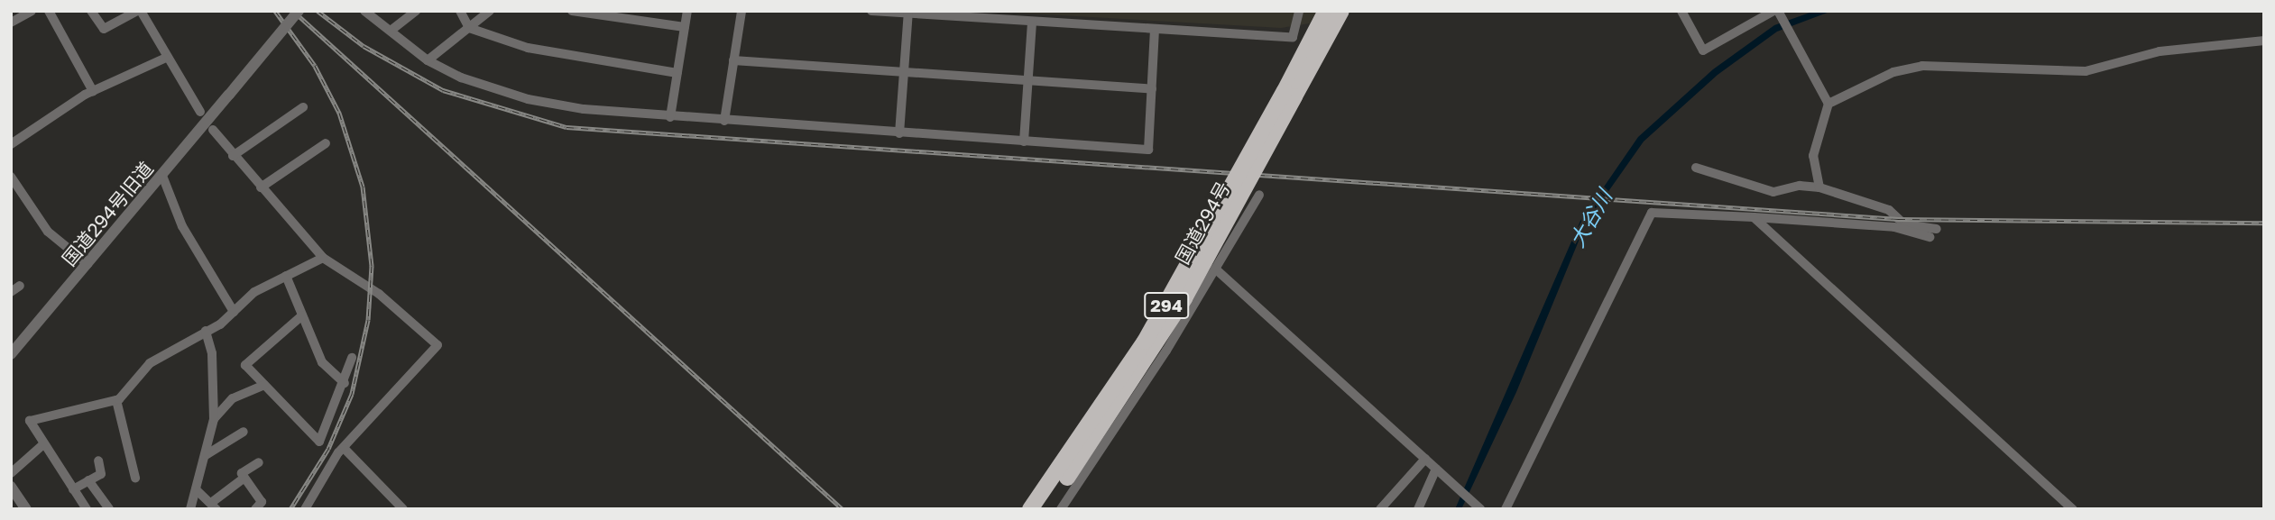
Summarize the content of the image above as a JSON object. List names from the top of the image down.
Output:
{
  "streets": {
    "highway": ["国道294号", "294"],
    "street": ["国道294号旧道"]
  },
  "water": ["大谷川"]
}
